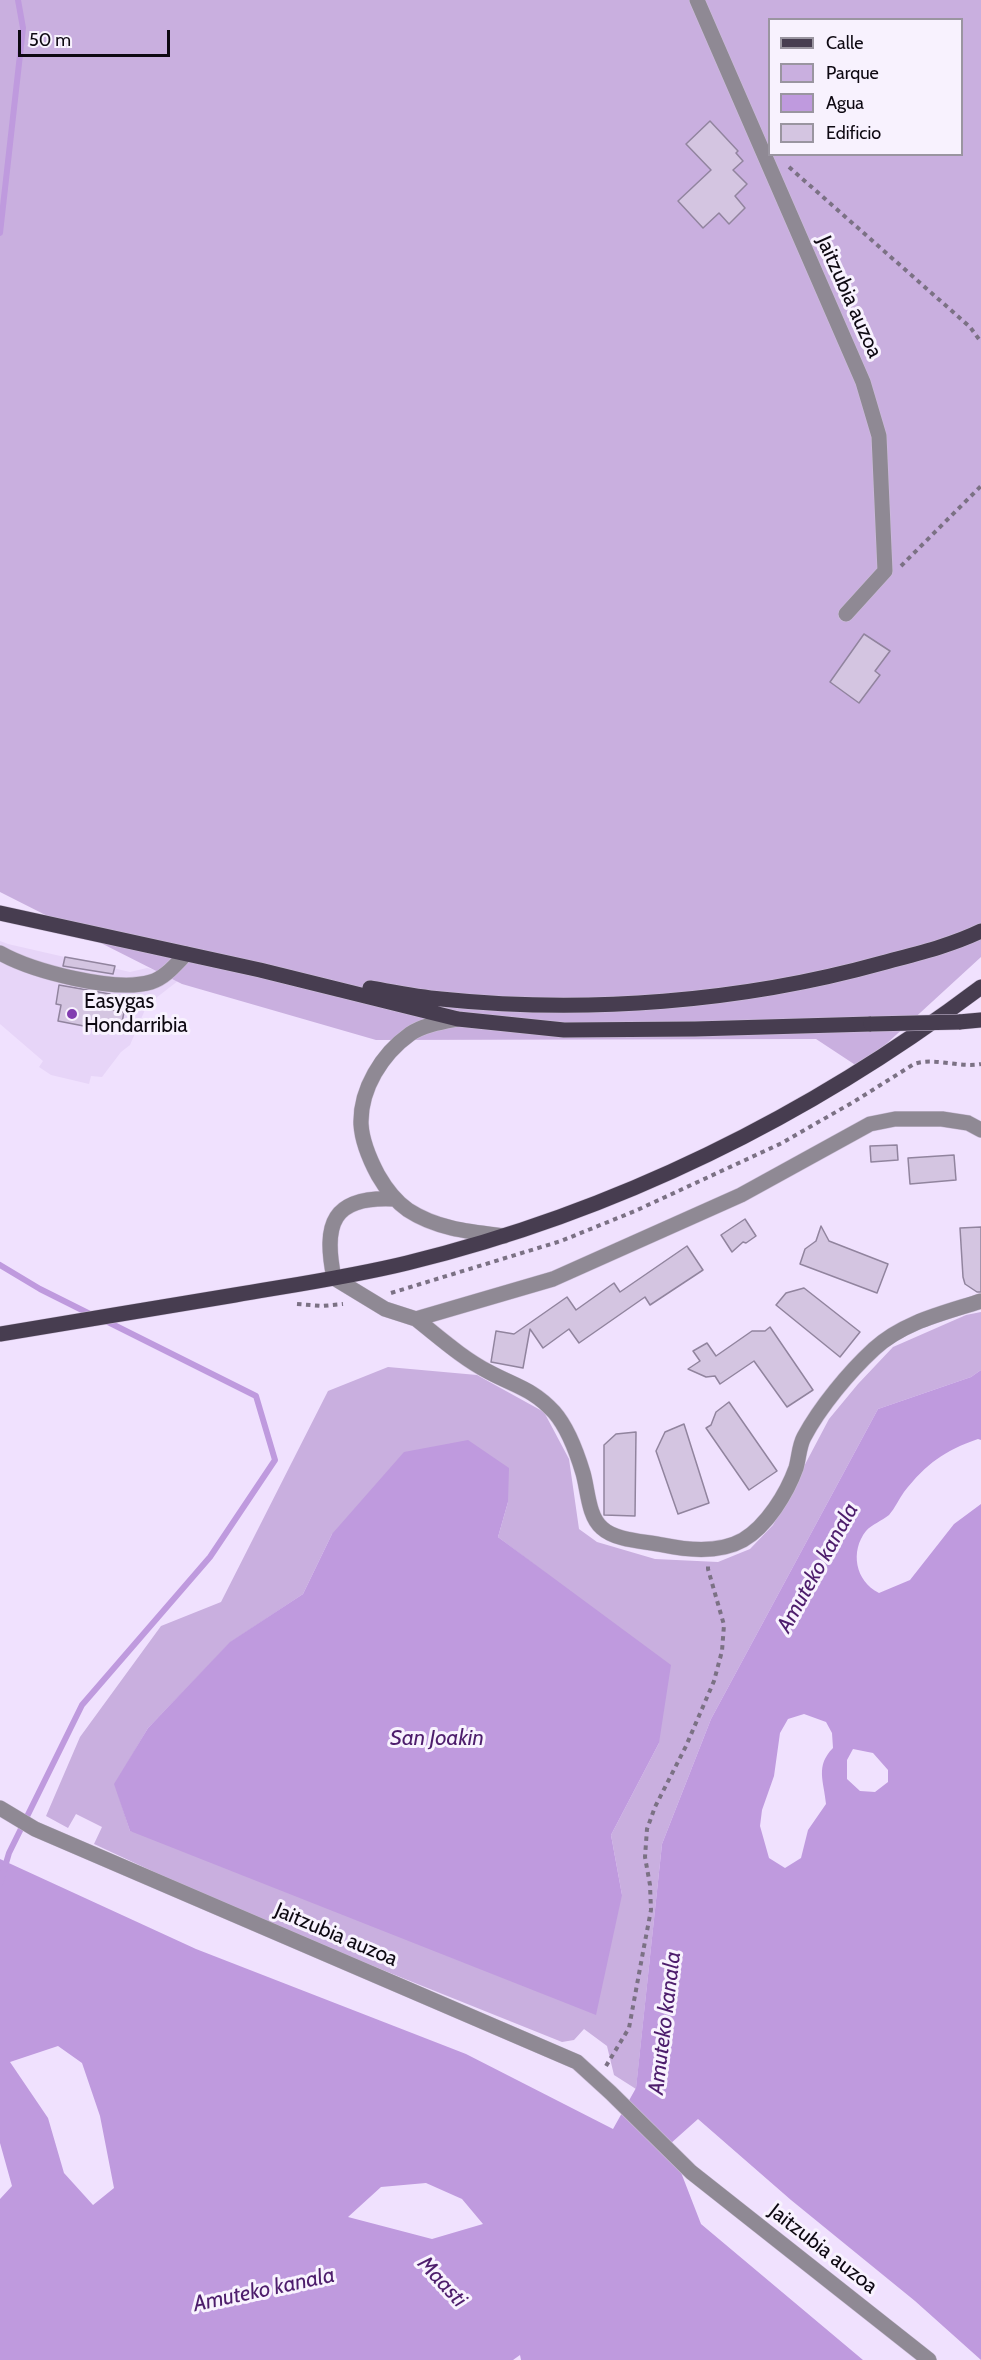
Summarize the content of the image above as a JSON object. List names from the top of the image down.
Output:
{
  "streets": {
    "street": ["Jaitzubia auzoa"]
  },
  "water": ["Amuteko kanala", "San Joakin", "Maasti"],
  "places": ["Easygas Hondarribia"],
  "legend": [
    "Calle",
    "Parque",
    "Agua",
    "Edificio"
  ],
  "scale_bar": "50 m"
}
